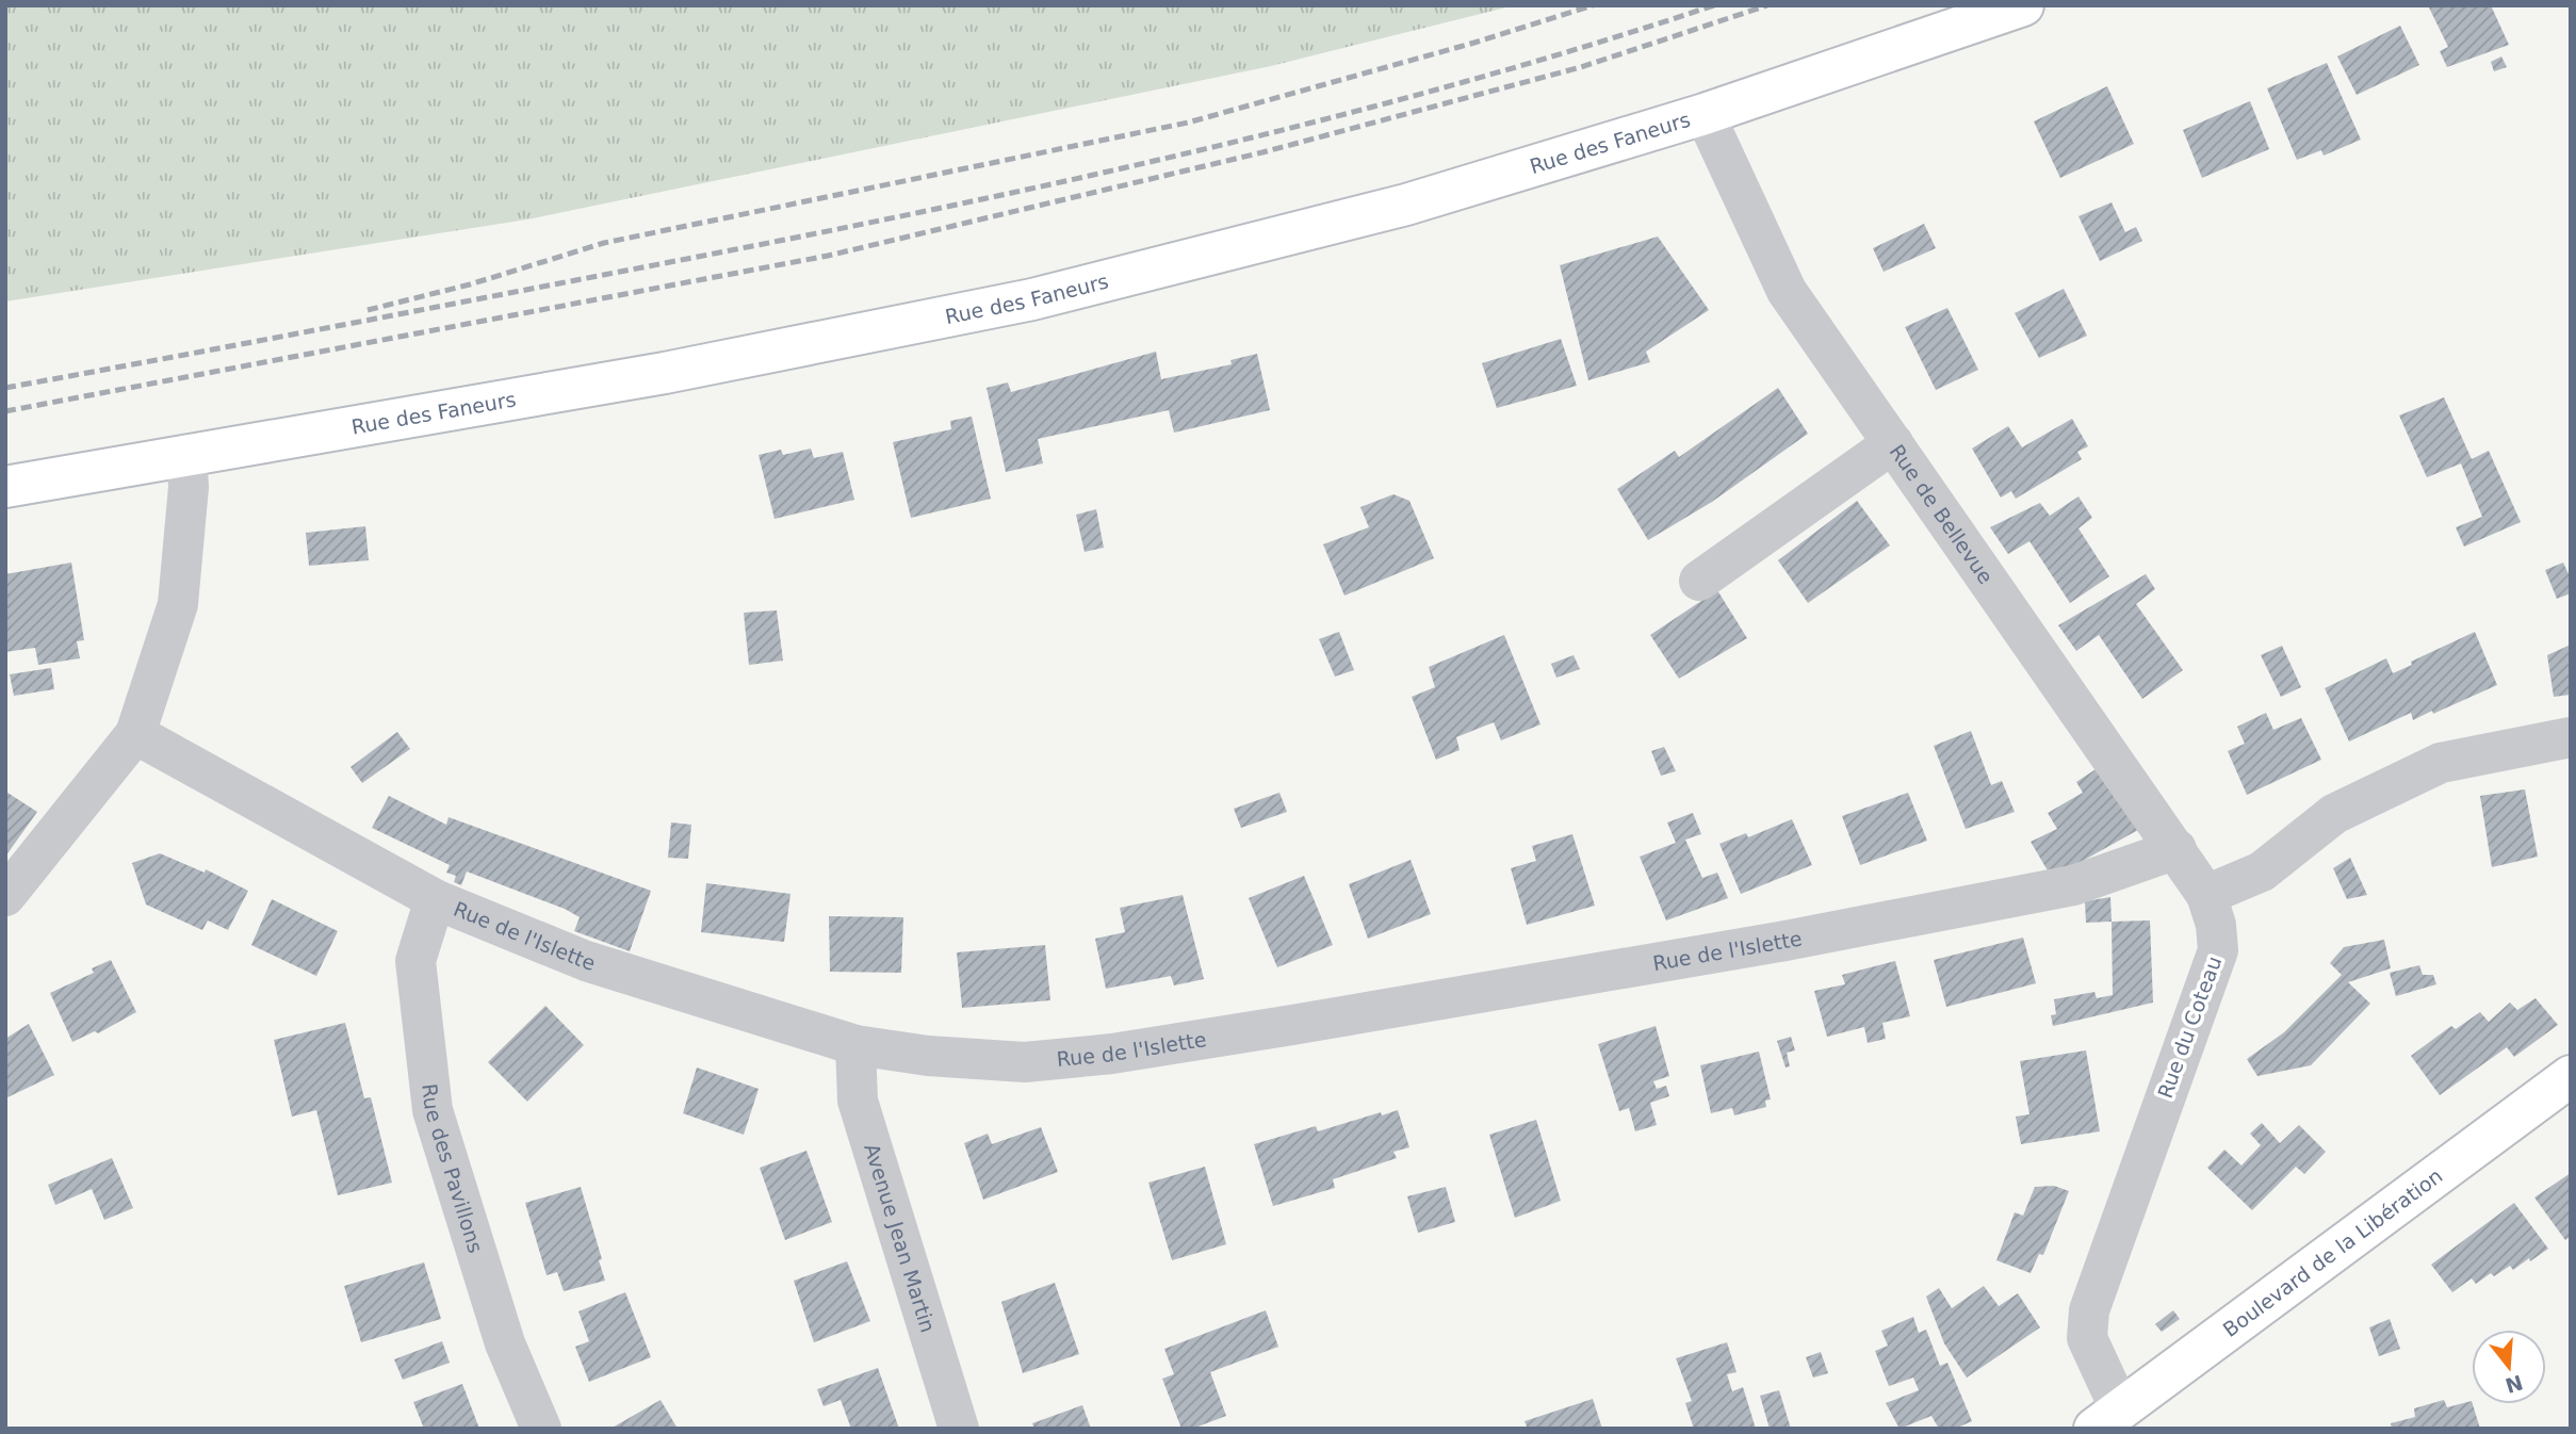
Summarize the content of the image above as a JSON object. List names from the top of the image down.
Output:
{
  "streets": {
    "street": [
      "Rue des Faneurs",
      "Rue de Bellevue",
      "Rue de l'Islette",
      "Rue du Coteau",
      "Rue des Pavillons",
      "Avenue Jean Martin",
      "Boulevard de la Libération"
    ]
  },
  "crossings": [
    ["Rue des Faneurs", "Rue de Bellevue"],
    ["Rue de Bellevue", "Rue de l'Islette"],
    ["Rue de Bellevue", "Rue du Coteau"],
    ["Rue de l'Islette", "Rue des Pavillons"],
    ["Rue de l'Islette", "Avenue Jean Martin"],
    ["Rue du Coteau", "Boulevard de la Libération"]
  ],
  "north": "bottom"
}
